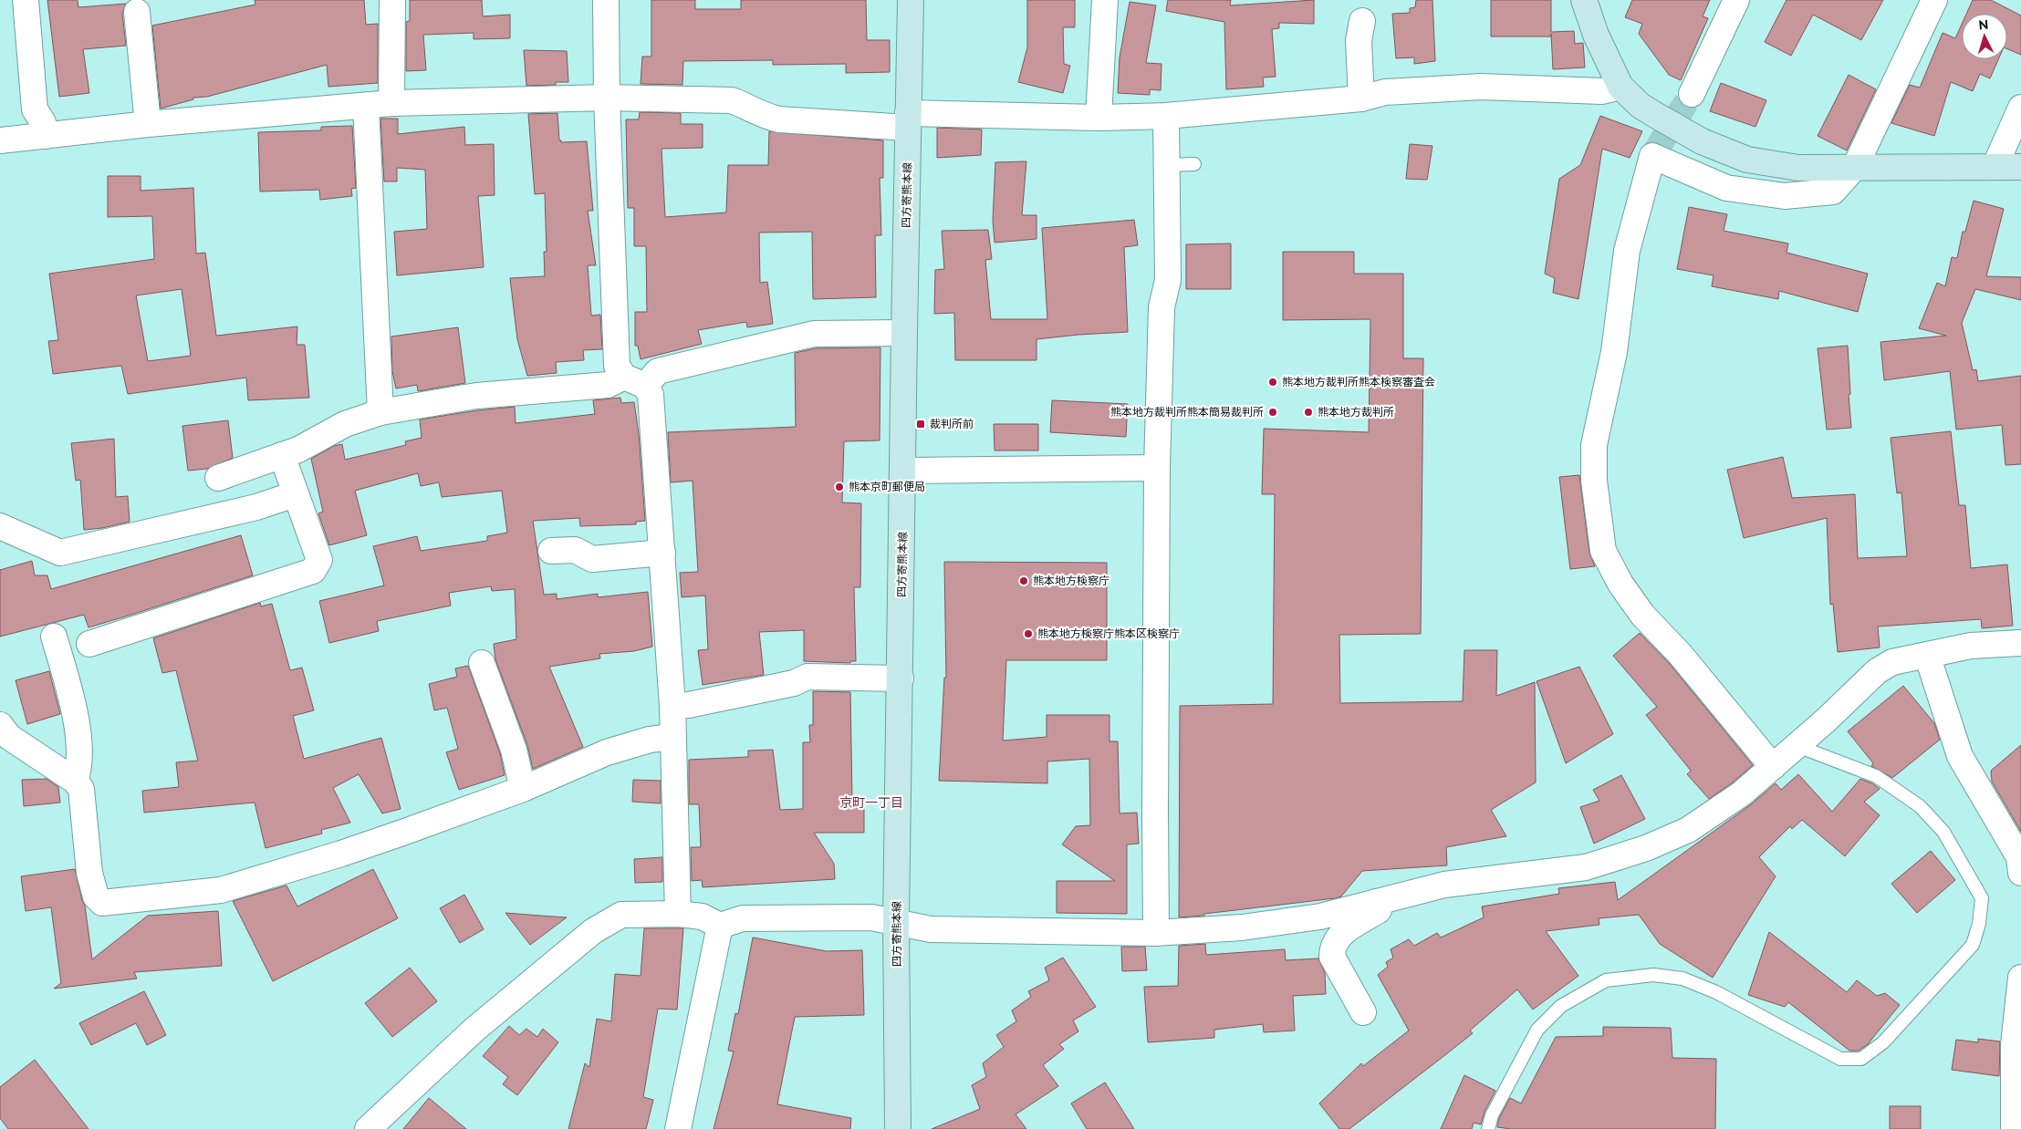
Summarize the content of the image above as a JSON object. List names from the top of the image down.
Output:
{
  "streets": {
    "main road": ["四方寄熊本線"]
  },
  "districts": ["京町一丁目"],
  "places": {
    "other": [
      "熊本地方裁判所熊本検察審査会",
      "熊本地方裁判所熊本簡易裁判所",
      "熊本地方裁判所",
      "熊本京町郵便局",
      "熊本地方検察庁",
      "熊本地方検察庁熊本区検察庁"
    ],
    "transit": ["裁判所前"]
  },
  "north": "top"
}
